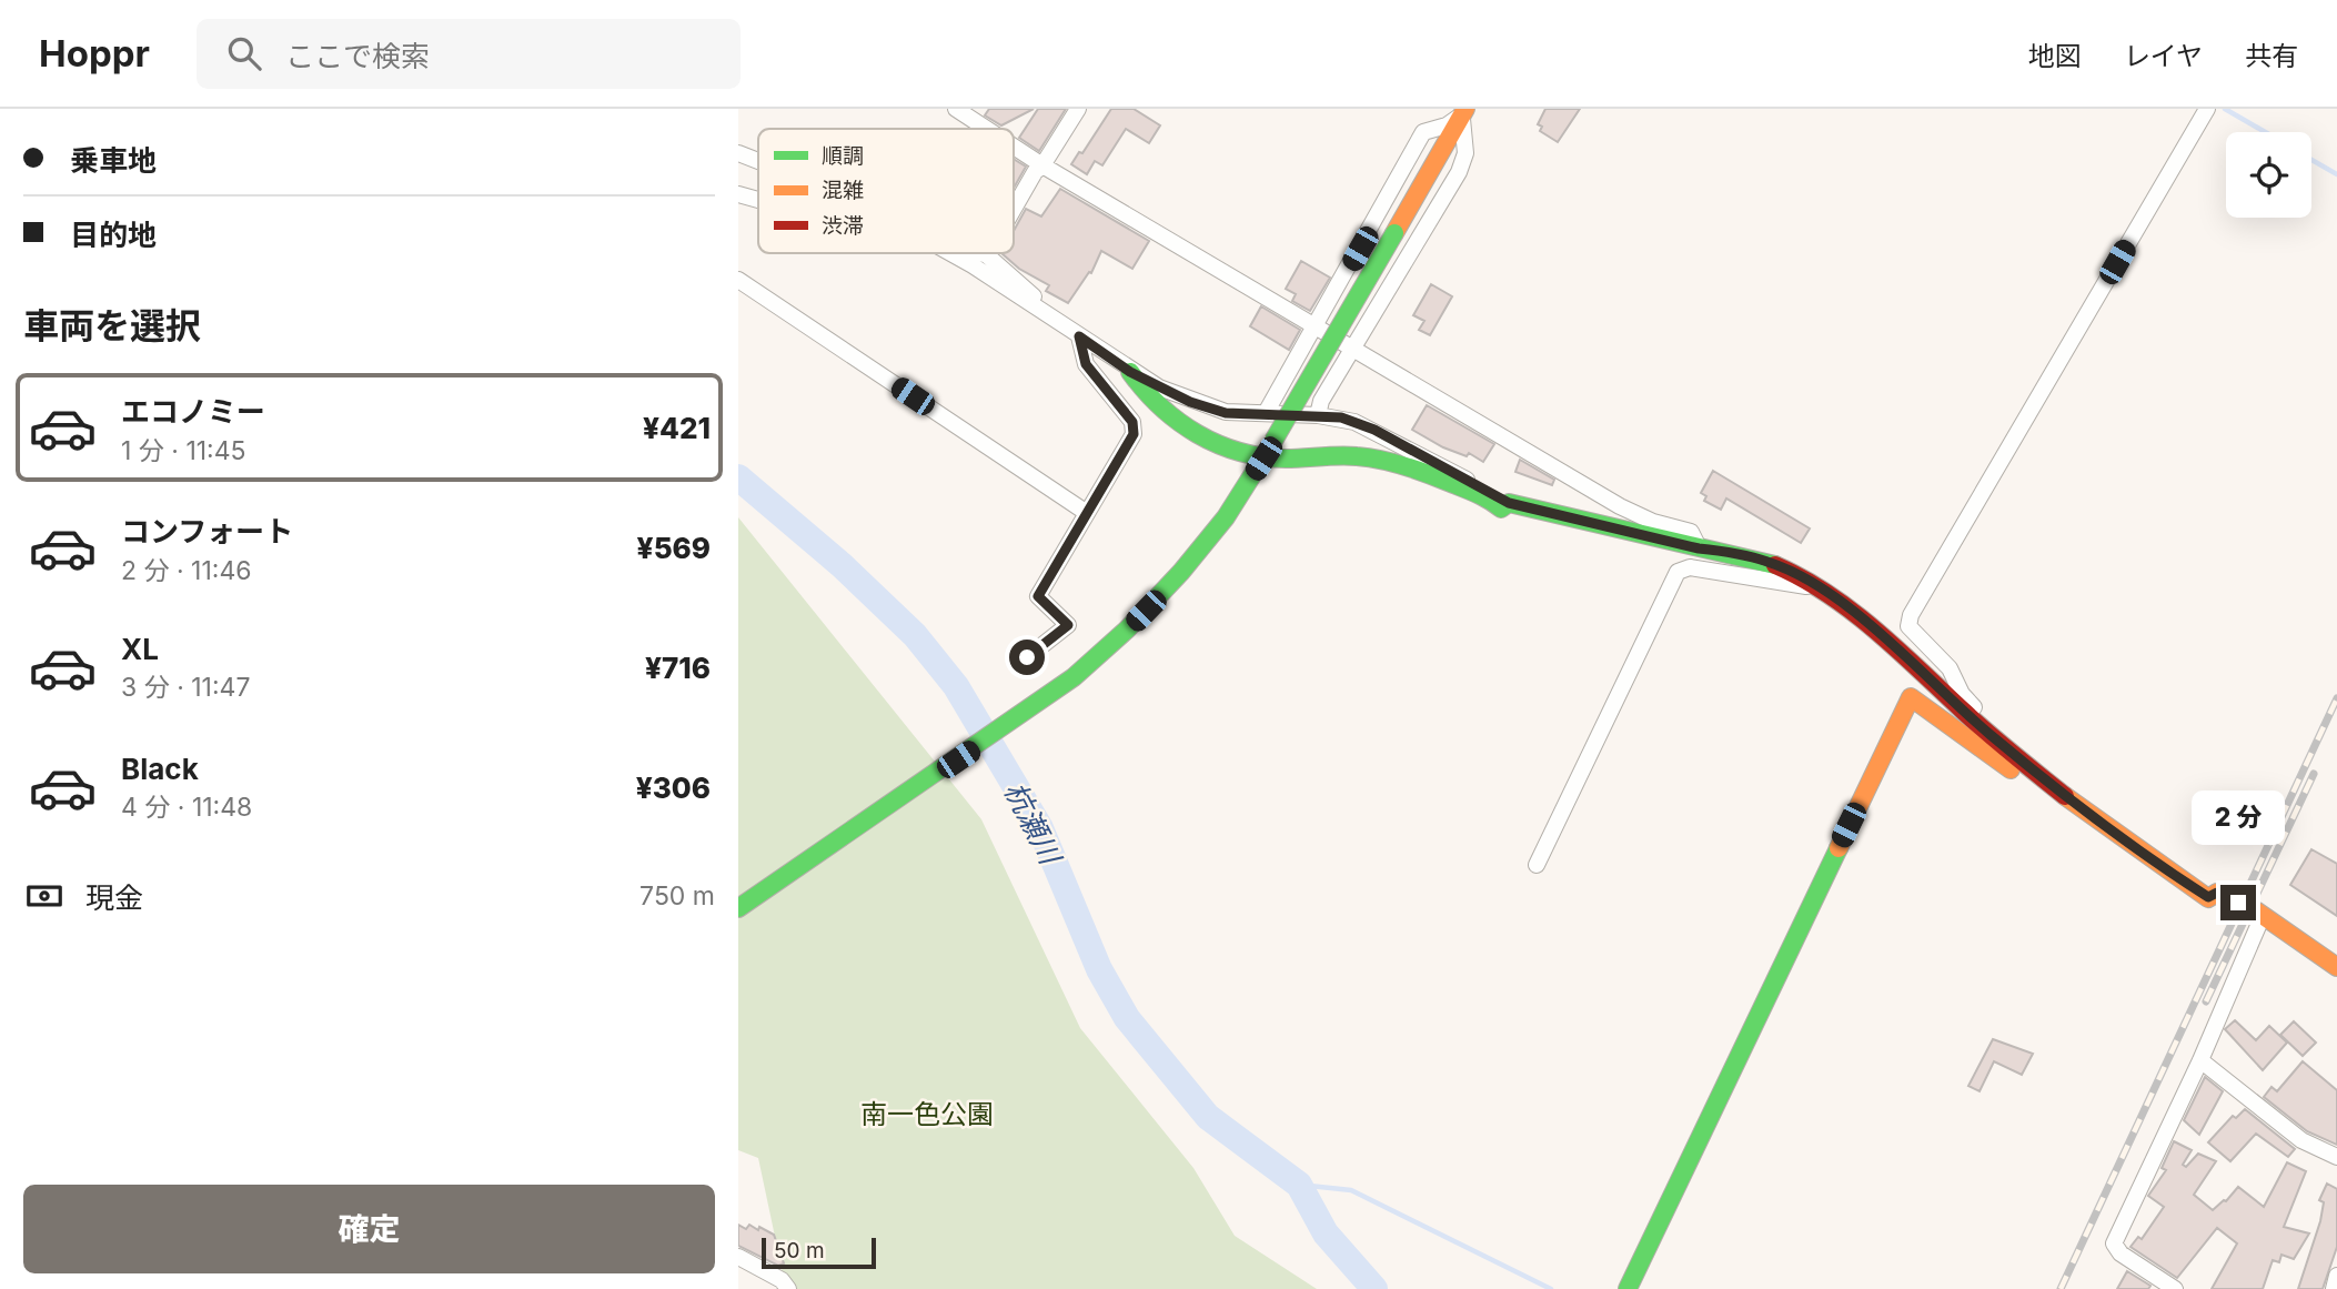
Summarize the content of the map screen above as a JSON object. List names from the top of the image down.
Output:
{
  "water": ["杭瀬川"],
  "parks": ["南一色公園"],
  "legend": ["順調", "混雑", "渋滞"],
  "scale_bar": "50 m",
  "page": {
    "header": "Hoppr",
    "search": "ここで検索",
    "nav": ["地図", "レイヤ", "共有"],
    "banner": ["乗車地", "目的地"],
    "heading": "車両を選択",
    "list": [
      {
        "name": "エコノミー",
        "note": "1 分 · 11:45",
        "value": "¥421"
      },
      {
        "name": "コンフォート",
        "note": "2 分 · 11:46",
        "value": "¥569"
      },
      {
        "name": "XL",
        "note": "3 分 · 11:47",
        "value": "¥716"
      },
      {
        "name": "Black",
        "note": "4 分 · 11:48",
        "value": "¥306"
      }
    ],
    "bubble": "2 分",
    "pay": ["現金", "750 m"],
    "buttons": "確定",
    "scale": "50 m"
  }
}
